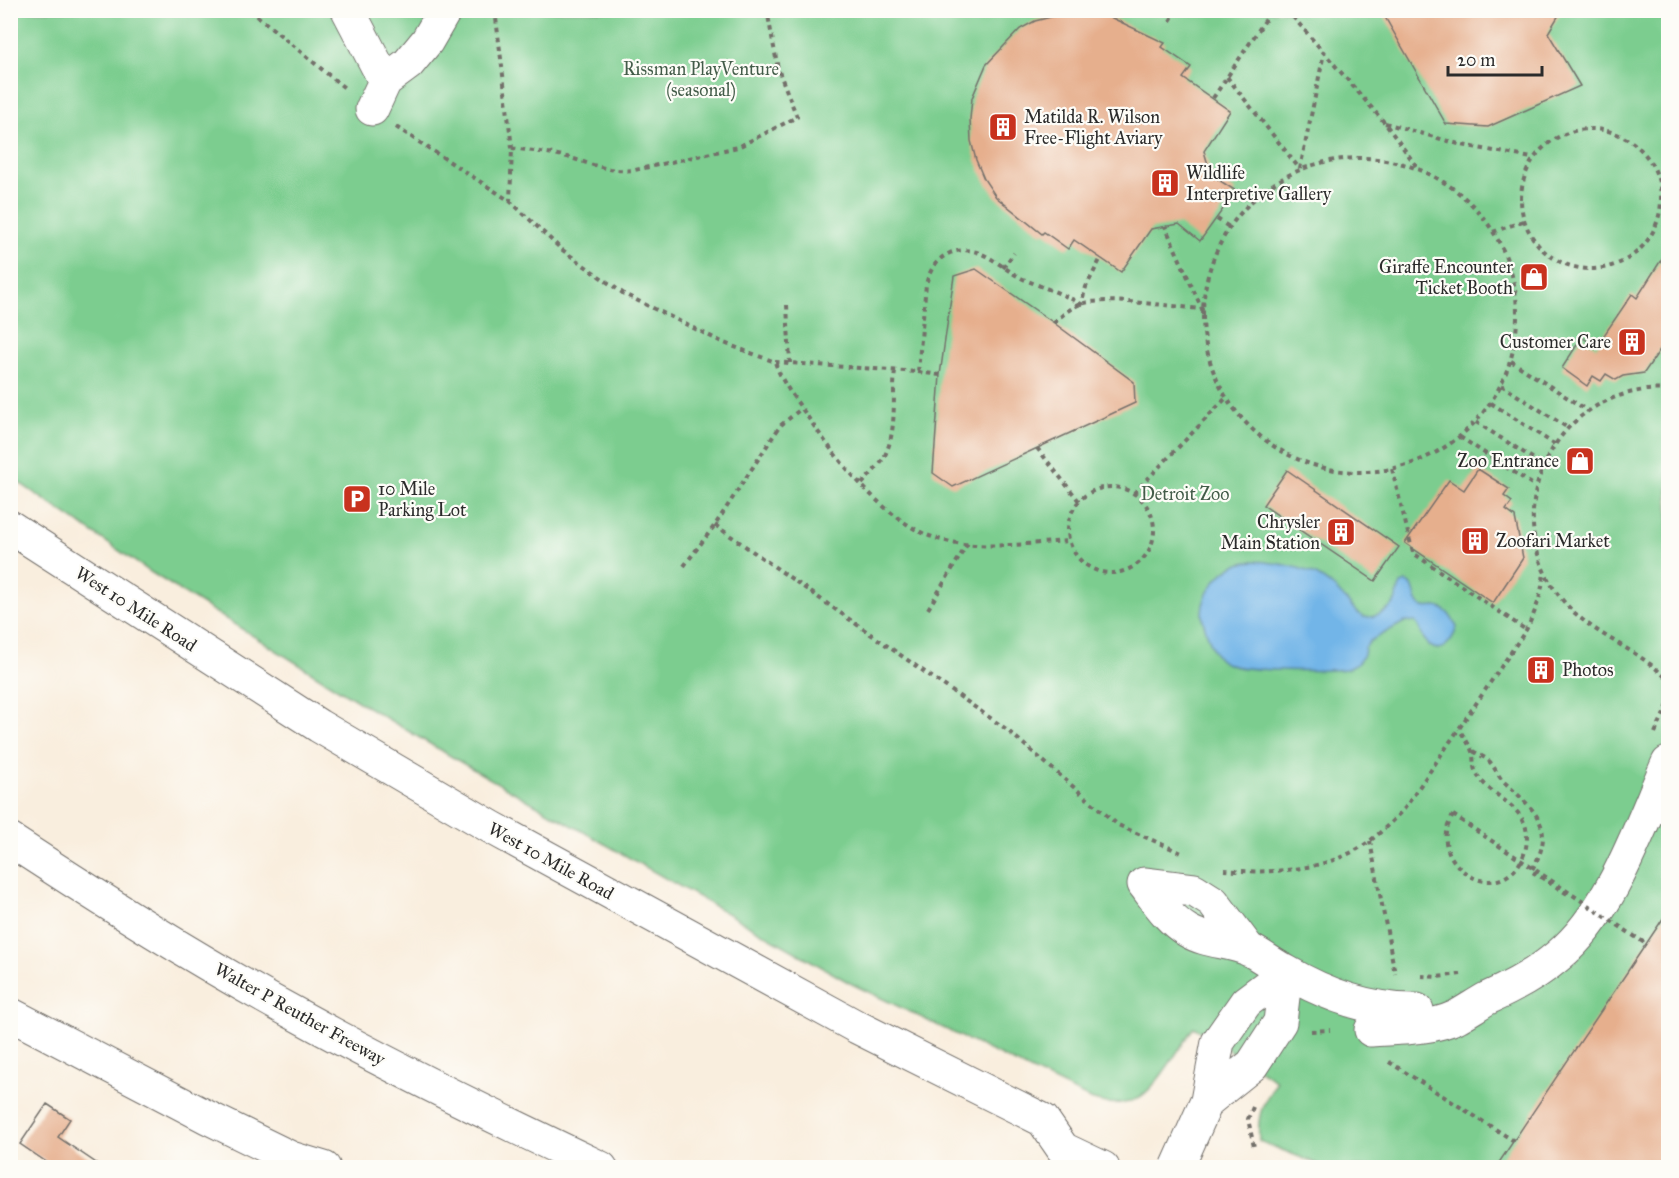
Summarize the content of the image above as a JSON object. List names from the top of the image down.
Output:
{
  "streets": {
    "main road": ["West 10 Mile Road", "Walter P Reuther Freeway"]
  },
  "parks": ["Rissman PlayVenture (seasonal)", "Detroit Zoo"],
  "places": {
    "building": [
      "Matilda R. Wilson Free-Flight Aviary",
      "Wildlife Interpretive Gallery",
      "Customer Care",
      "Chrysler Main Station",
      "Zoofari Market",
      "Photos"
    ],
    "shop": ["Giraffe Encounter Ticket Booth", "Zoo Entrance"],
    "parking": ["10 Mile Parking Lot"]
  },
  "scale_bar": "20 m"
}
